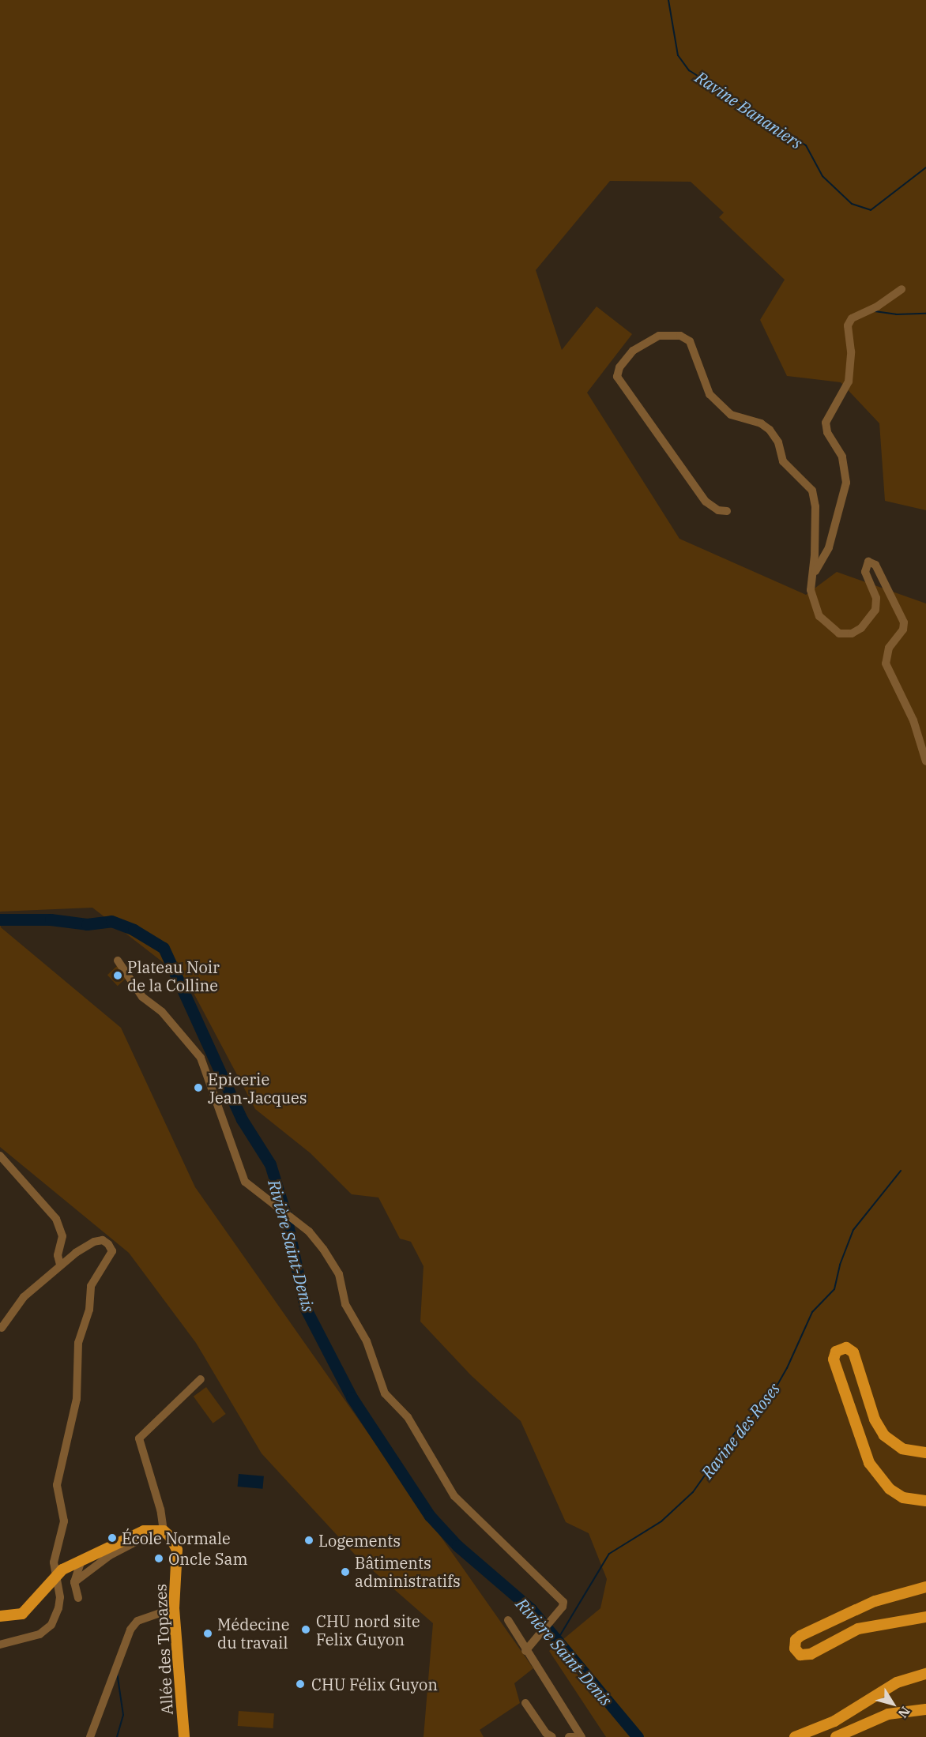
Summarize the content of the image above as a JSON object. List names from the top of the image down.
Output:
{
  "streets": {
    "main road": ["Allée des Topazes"]
  },
  "water": ["Ravine Bananiers", "Rivière Saint-Denis", "Ravine des Roses"],
  "places": [
    "Plateau Noir de la Colline",
    "Epicerie Jean-Jacques",
    "École Normale",
    "Logements",
    "Oncle Sam",
    "Bâtiments administratifs",
    "CHU nord site Felix Guyon",
    "Médecine du travail",
    "CHU Félix Guyon"
  ],
  "north": "bottom right"
}
